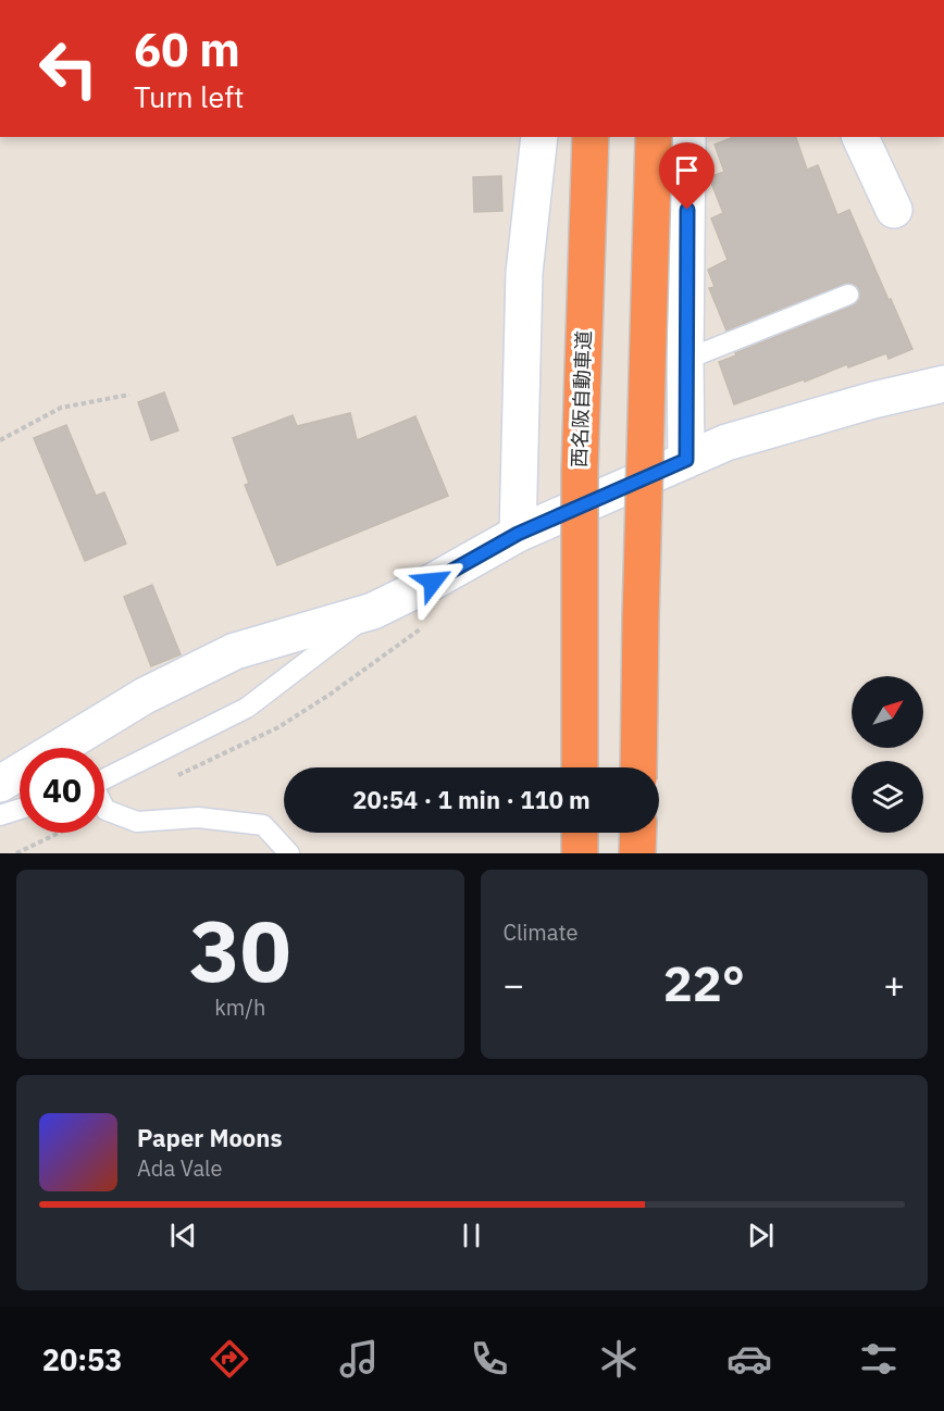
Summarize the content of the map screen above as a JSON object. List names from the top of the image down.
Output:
{
  "streets": {
    "highway": ["西名阪自動車道"]
  },
  "north": "top right",
  "page": {
    "turn": ["60 m", "Turn left"],
    "limit": "40",
    "trip": "20:54 · 1 min · 110 m",
    "tile": [
      ["30", "km/h"],
      "Climate"
    ],
    "heat": ["−", "22°", "+"],
    "song": ["Paper Moons", "Ada Vale"],
    "tabs": "20:53"
  }
}
